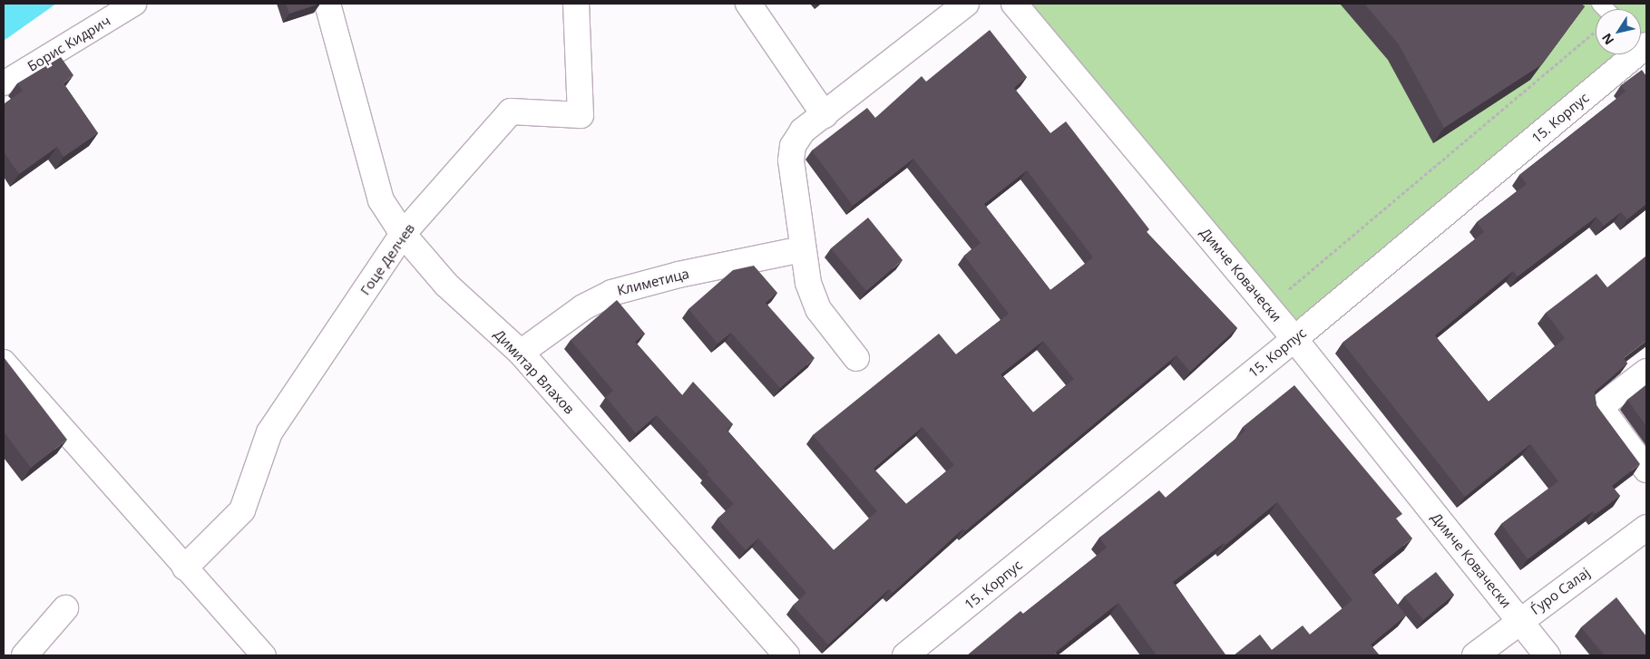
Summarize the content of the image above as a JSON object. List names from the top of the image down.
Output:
{
  "streets": {
    "street": [
      "Борис Кидрич",
      "15. Корпус",
      "Гоце Делчев",
      "Димче Ковачески",
      "Климетица",
      "Димитар Влахов",
      "Ѓуро Салај"
    ]
  },
  "crossings": [
    ["15. Корпус", "Димче Ковачески"],
    ["Гоце Делчев", "Димитар Влахов"],
    ["Димче Ковачески", "Ѓуро Салај"],
    ["Климетица", "Димитар Влахов"]
  ],
  "north": "bottom left"
}
